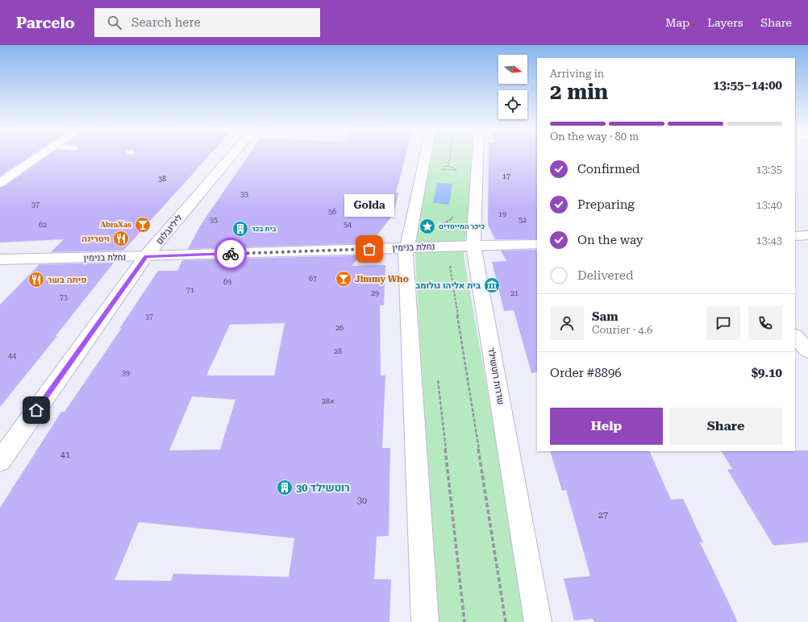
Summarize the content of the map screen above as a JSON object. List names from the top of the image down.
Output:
{
  "streets": {
    "street": ["לילינבלום", "נחלת בנימין", "שדרות רוטשילד"]
  },
  "crossings": [
    ["לילינבלום", "נחלת בנימין"],
    ["נחלת בנימין", "שדרות רוטשילד"]
  ],
  "places": {
    "bar": ["AbraXas", "Jimmy Who"],
    "place": ["כיכר המייסדים"],
    "building": ["בית בכר", "רוטשילד 30"],
    "restaurant": ["ויטרינה", "פיתה בשר"],
    "other": ["Golda"],
    "museum": ["בית אליהו גולומב"]
  },
  "house_numbers": [
    "17",
    "38",
    "33",
    "37",
    "56",
    "19",
    "35",
    "52",
    "62",
    "54",
    "67",
    "69",
    "71",
    "29",
    "21",
    "73",
    "37",
    "26",
    "28",
    "44",
    "39",
    "28א",
    "41",
    "30",
    "27"
  ],
  "north": "right",
  "page": {
    "header": "Parcelo",
    "search": "Search here",
    "nav": ["Map", "Layers", "Share"],
    "heading": ["2 min", "Arriving in", "13:55–14:00"],
    "panel": [
      "Sam",
      "Courier · 4.6",
      "Order #8896",
      "$9.10"
    ],
    "bar": "On the way · 80 m",
    "list": [
      ["Confirmed", "13:35"],
      ["Preparing", "13:40"],
      ["On the way", "13:43"],
      "Delivered"
    ],
    "bubble": "Golda",
    "buttons": ["Help", "Share"]
  }
}
